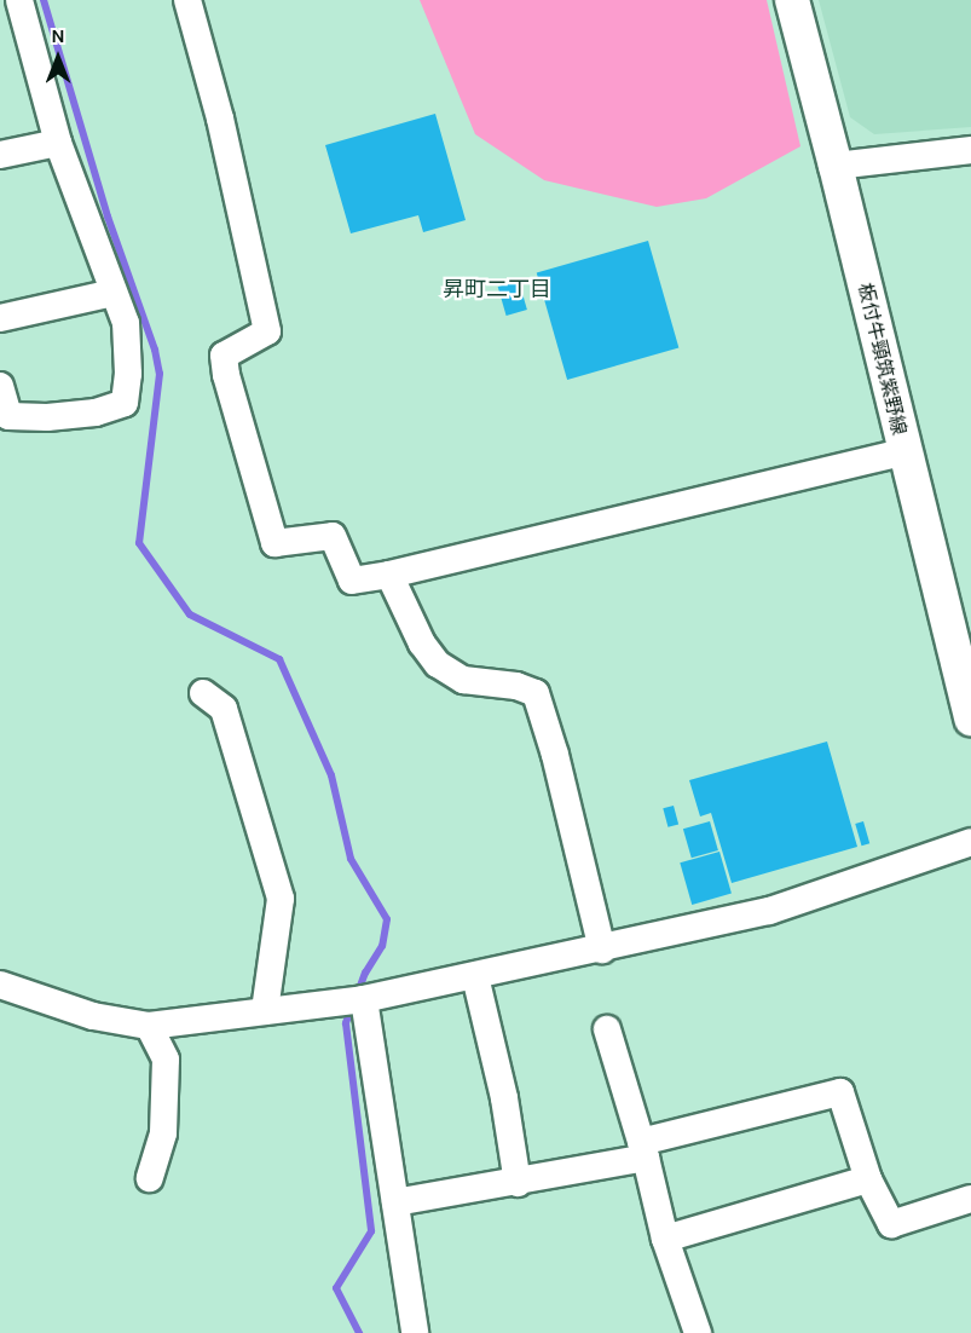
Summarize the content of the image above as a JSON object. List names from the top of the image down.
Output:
{
  "streets": {
    "main road": ["板付牛頸筑紫野線"]
  },
  "districts": ["昇町二丁目"],
  "north": "top"
}
